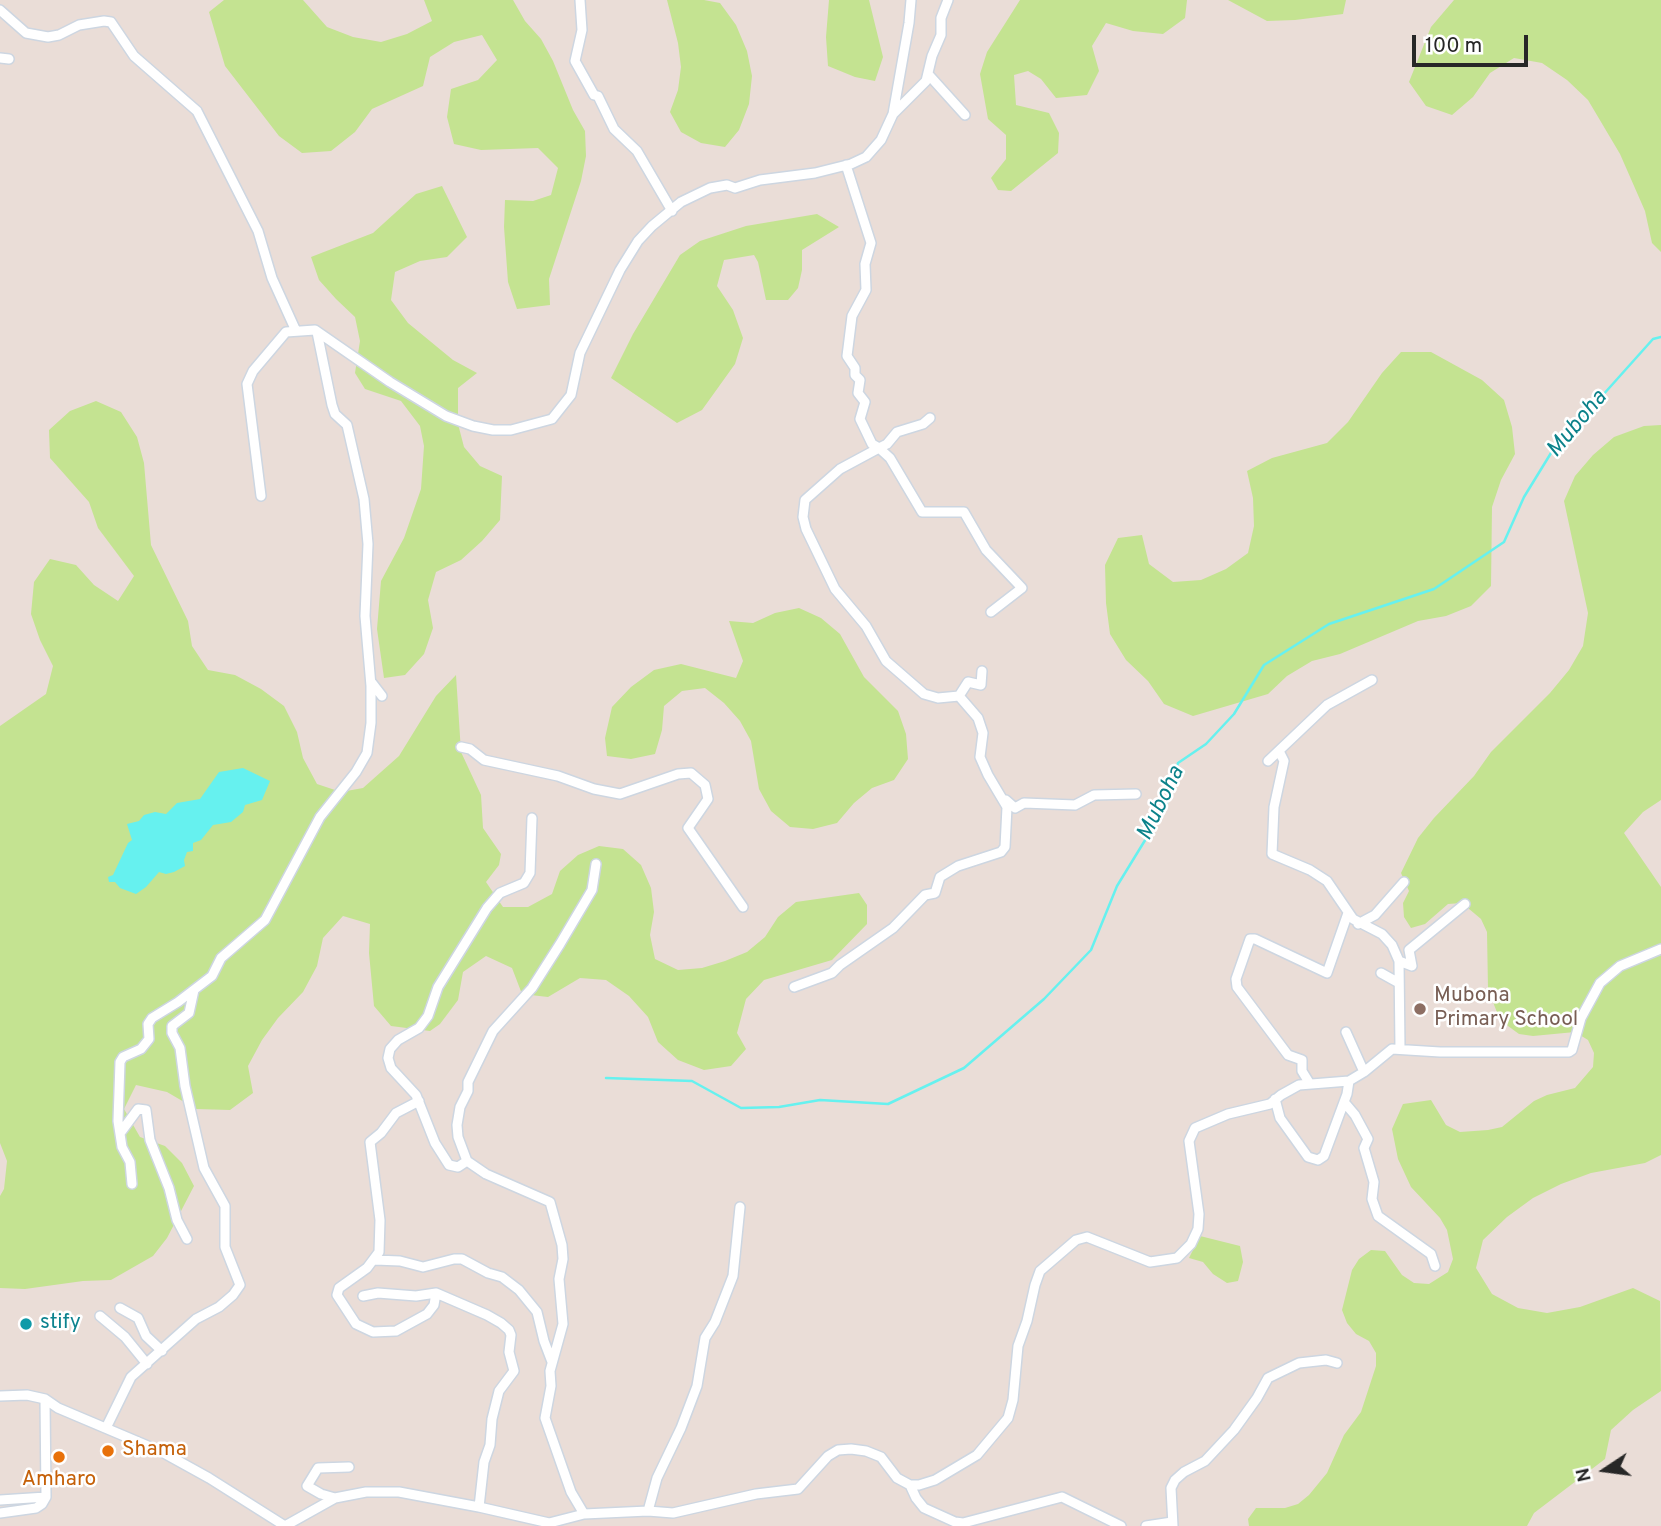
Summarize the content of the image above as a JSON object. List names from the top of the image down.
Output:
{
  "water": ["Muboha"],
  "places": [
    "Mubona Primary School",
    "stify",
    "Shama",
    "Amharo"
  ],
  "scale_bar": "100 m",
  "north": "left"
}
